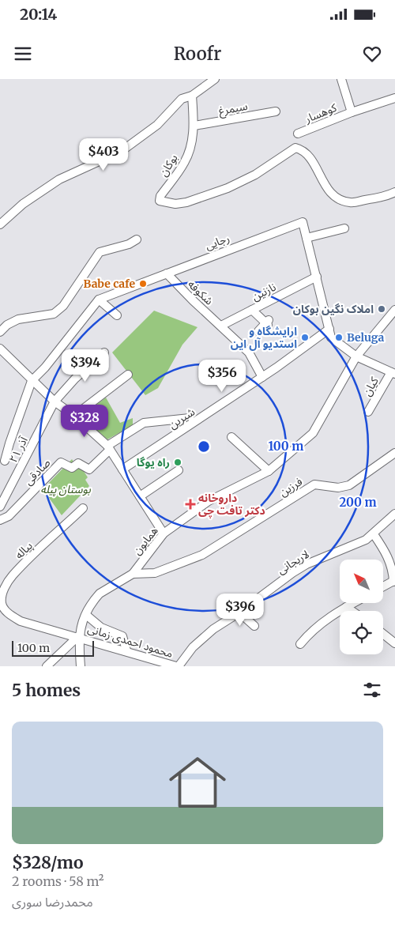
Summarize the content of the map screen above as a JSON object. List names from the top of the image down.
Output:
{
  "streets": {
    "street": [
      "سیمرغ",
      "کوهسار",
      "بوکان",
      "رجایی",
      "نازنین",
      "شکوفه",
      "کیان",
      "شیرین",
      "۲۱ آذر",
      "صادقی",
      "فرزین",
      "همایون",
      "پیاله",
      "لاریجانی",
      "محمود احمدی زمانی"
    ]
  },
  "crossings": [
    ["سیمرغ", "بوکان"],
    ["رجایی", "نازنین"],
    ["رجایی", "شکوفه"],
    ["رجایی", "کیان"],
    ["رجایی", "شیرین"],
    ["رجایی", "همایون"],
    ["نازنین", "شکوفه"],
    ["شکوفه", "شیرین"],
    ["فرزین", "همایون"],
    ["همایون", "پیاله"],
    ["همایون", "محمود احمدی زمانی"],
    ["پیاله", "محمود احمدی زمانی"],
    ["لاریجانی", "محمود احمدی زمانی"]
  ],
  "parks": ["بوستان پیله"],
  "places": {
    "other": [
      "Babe cafe",
      "املاک نگین بوکان",
      "ارایشگاه و استدیو آل این",
      "Beluga",
      "راه یوگا"
    ],
    "health": ["داروخانه دکتر تافت چی"]
  },
  "scale_bar": "100 m",
  "north": "top left",
  "page": {
    "status": "20:14",
    "header": "Roofr",
    "price": [
      "$403",
      "$394",
      "$356",
      "$328",
      "$396"
    ],
    "scale": "100 m",
    "heading": "5 homes",
    "list": [
      {
        "name": "$328/mo",
        "note": "2 rooms · 58 m² · محمدرضا سوری"
      }
    ]
  },
  "rings": ["100 m", "200 m"]
}
